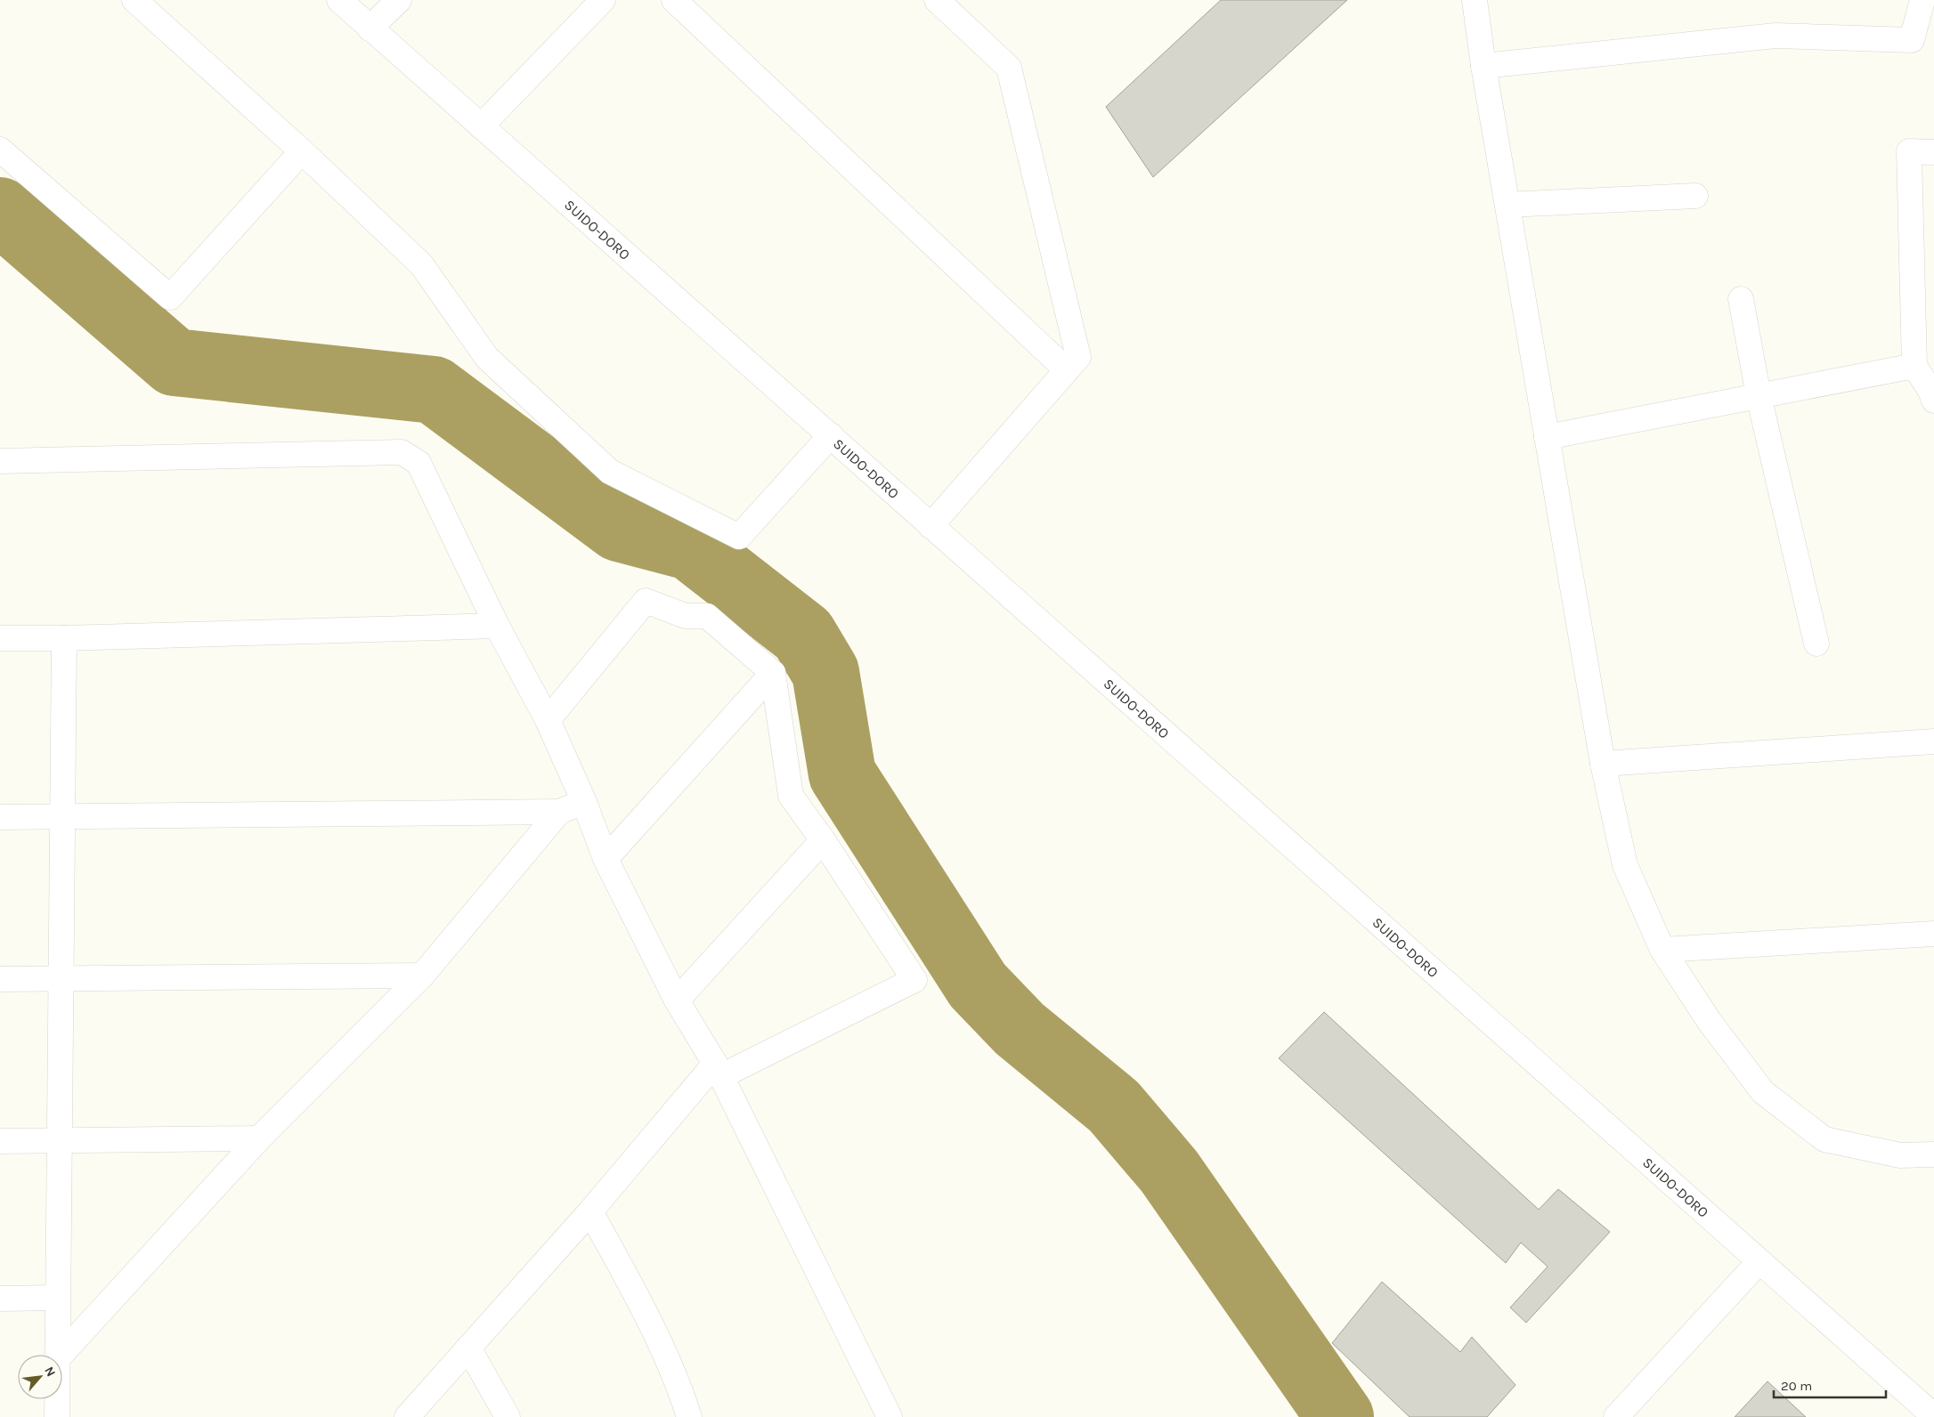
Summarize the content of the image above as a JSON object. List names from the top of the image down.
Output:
{
  "streets": {
    "street": ["SUIDO-DORO"]
  },
  "scale_bar": "20 m",
  "north": "top right"
}
